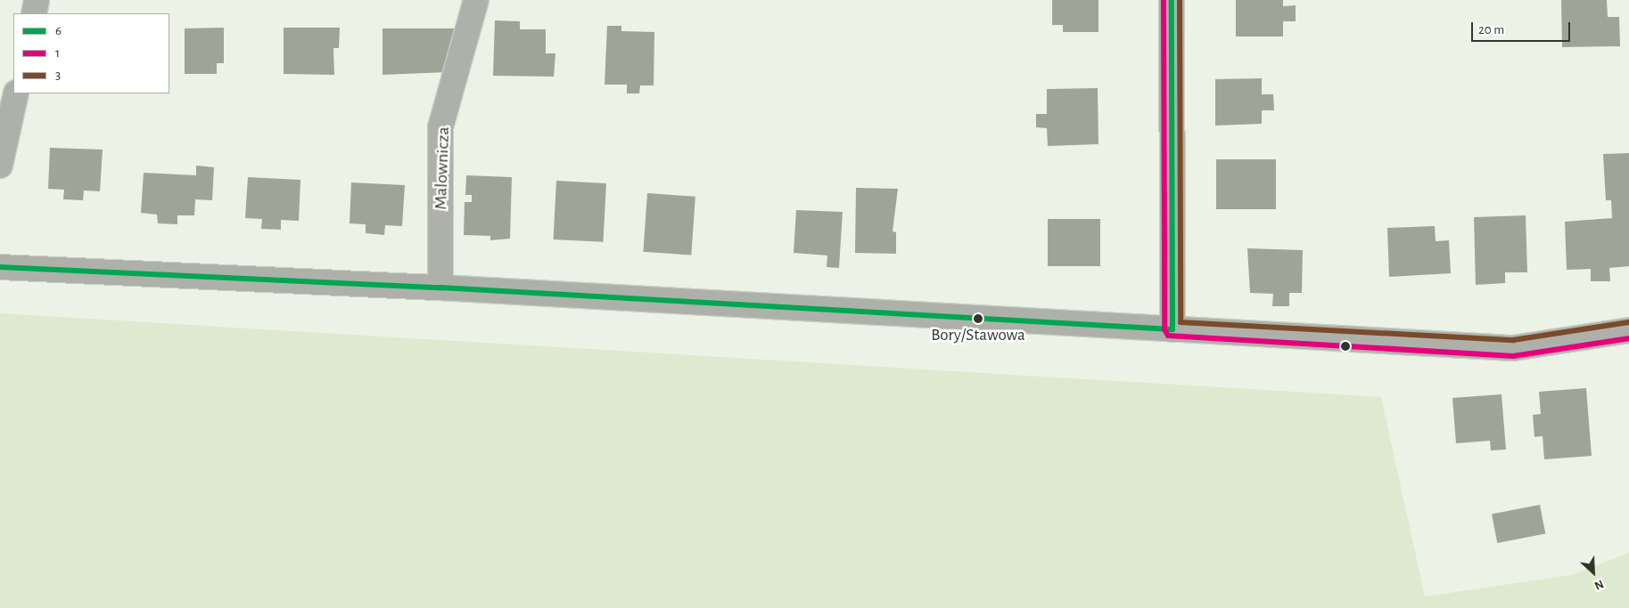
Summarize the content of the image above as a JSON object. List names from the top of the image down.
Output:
{
  "streets": {
    "street": ["Malownicza"]
  },
  "places": ["Bory/Stawowa"],
  "lines": ["transit line 6", "transit line 1", "transit line 3"],
  "legend": ["6", "1", "3"],
  "scale_bar": "20 m",
  "north": "bottom right"
}
